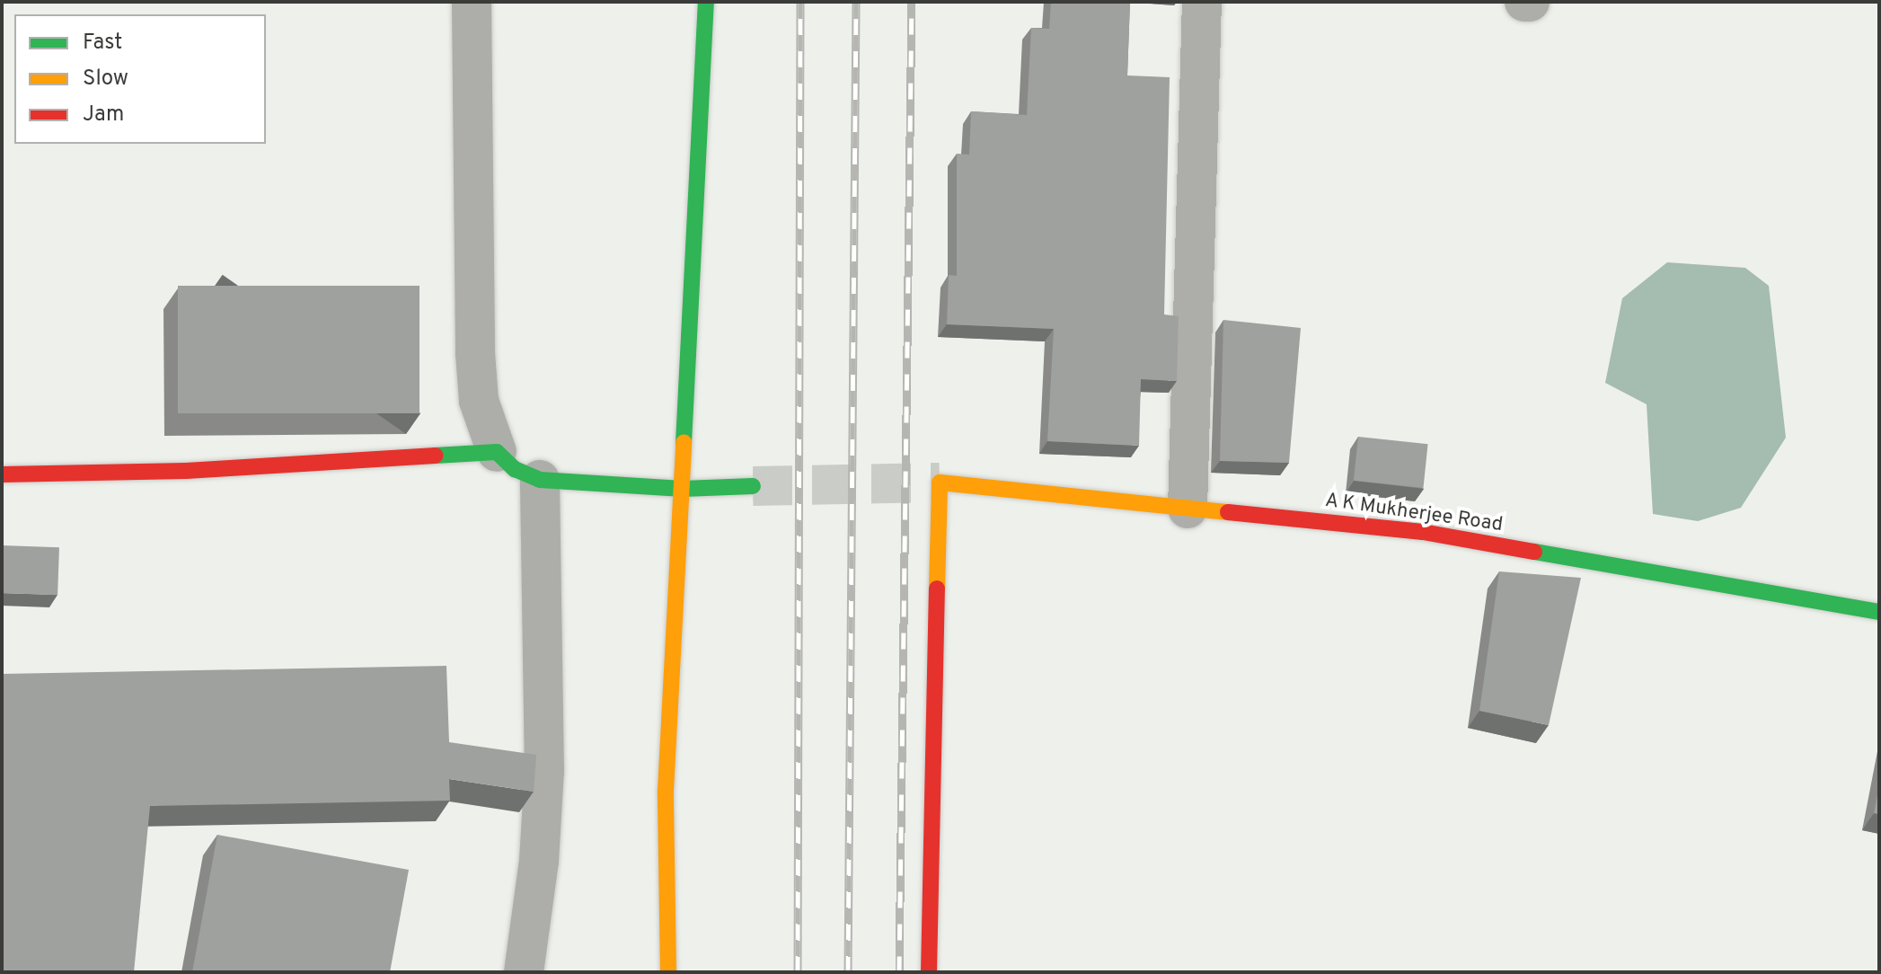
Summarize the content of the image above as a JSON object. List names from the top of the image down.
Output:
{
  "streets": {
    "street": ["A K Mukherjee Road"]
  },
  "legend": ["Fast", "Slow", "Jam"]
}
